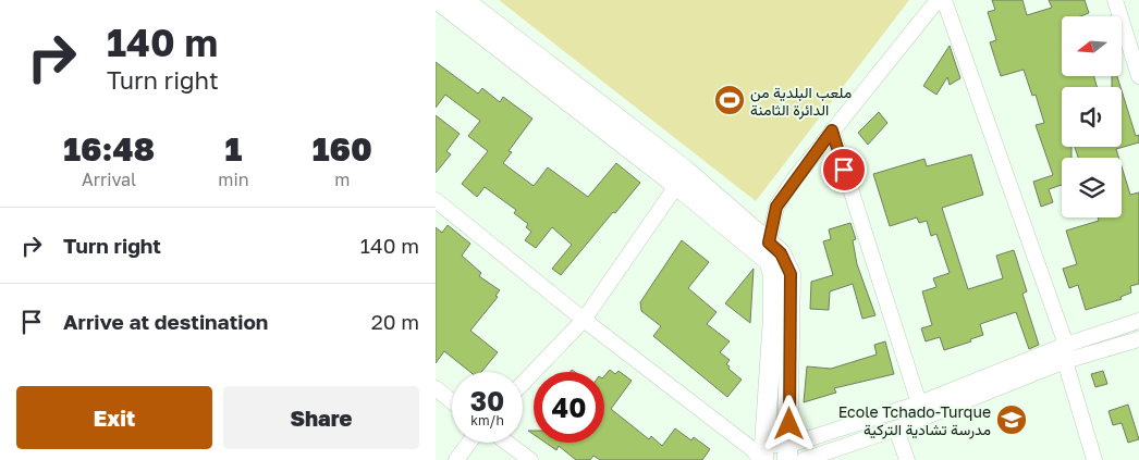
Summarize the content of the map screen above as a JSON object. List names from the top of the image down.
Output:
{
  "places": {
    "sports": ["ملعب البلدية من الدائرة الثامنة"],
    "school or university": ["Ecole Tchado-Turque مدرسة تشادية التركية"]
  },
  "north": "left",
  "page": {
    "turn": ["140 m", "Turn right"],
    "eta": [
      "16:48",
      "Arrival",
      "1",
      "min",
      "160",
      "m"
    ],
    "list": [
      {
        "name": "Turn right",
        "value": "140 m"
      },
      {
        "name": "Arrive at destination",
        "value": "20 m"
      }
    ],
    "speed": "30 km/h",
    "limit": "40",
    "buttons": ["Exit", "Share"]
  }
}
